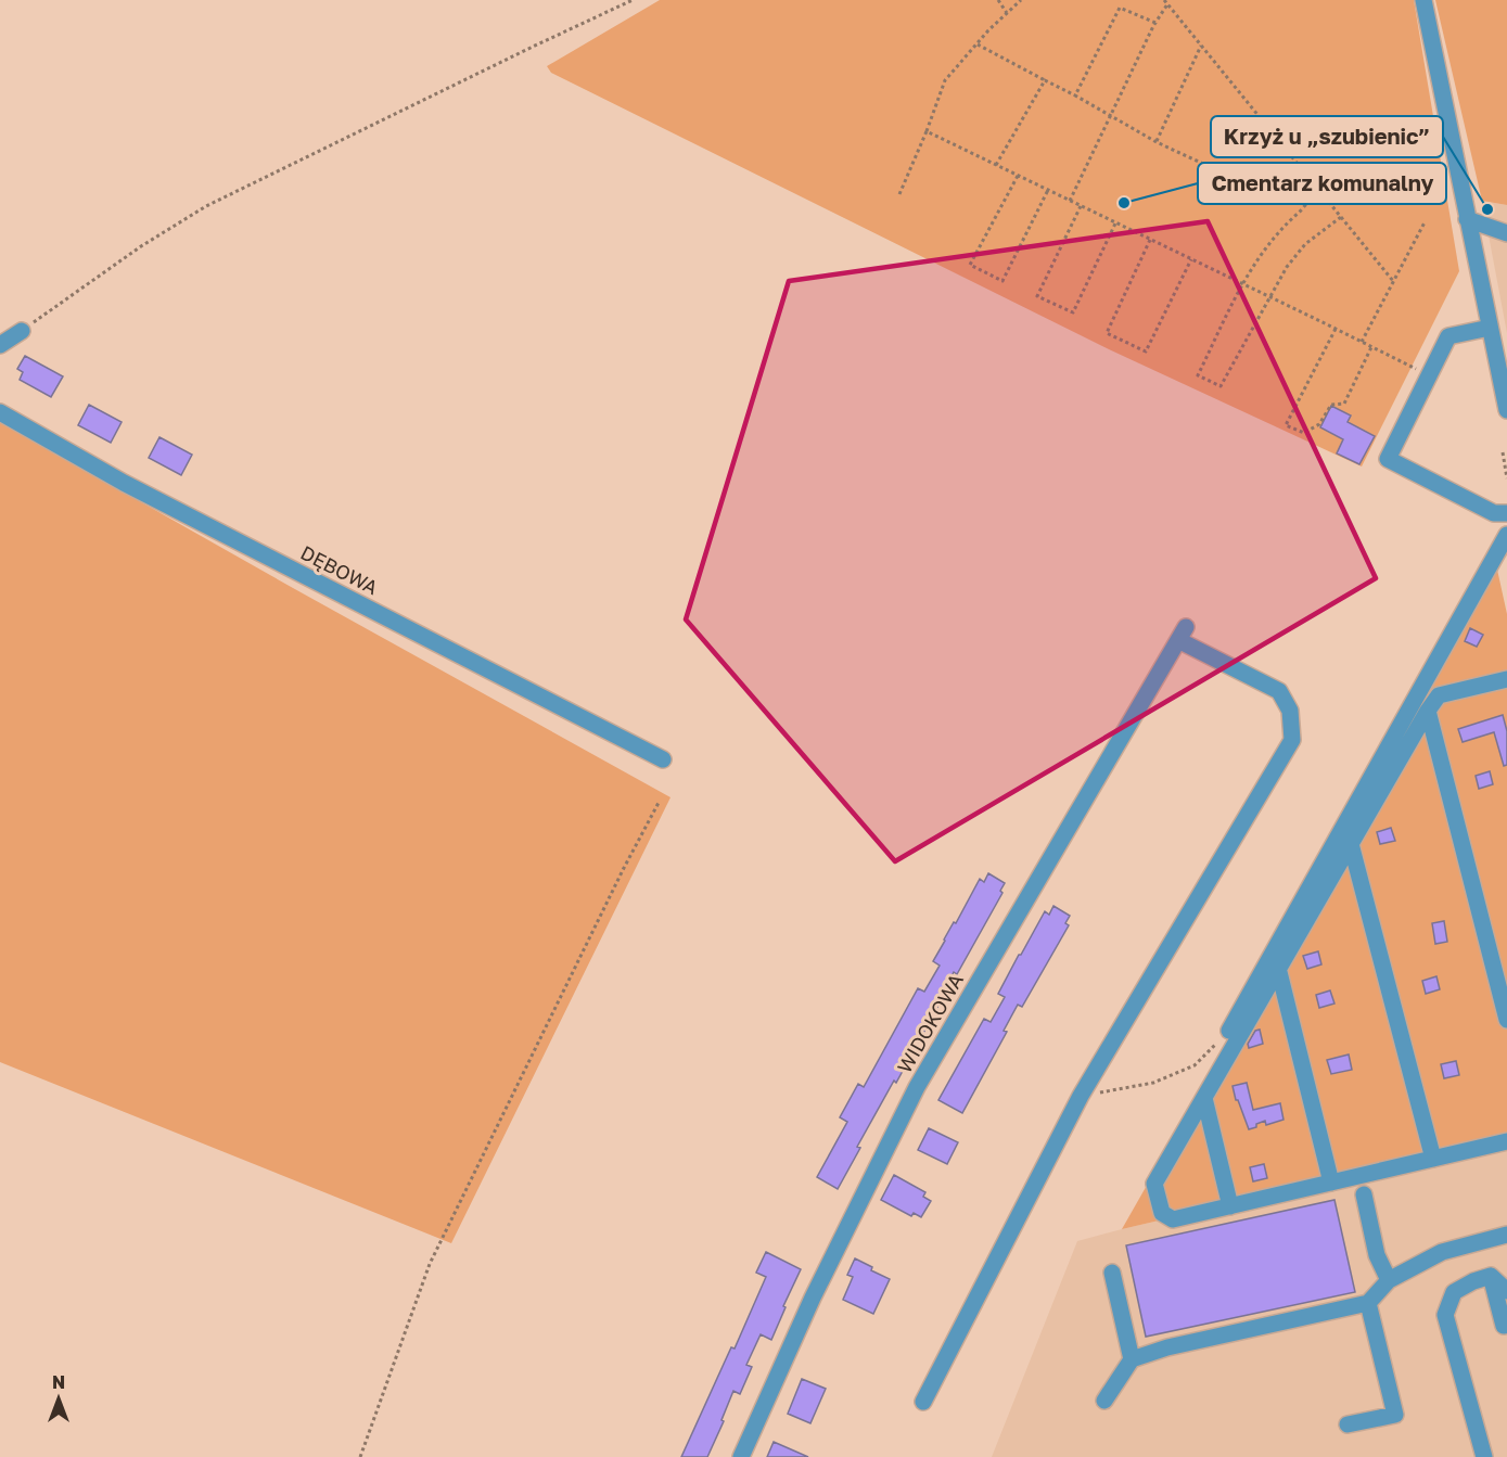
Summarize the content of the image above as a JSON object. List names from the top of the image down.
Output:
{
  "streets": {
    "street": ["DĘBOWA", "WIDOKOWA"]
  },
  "places": ["Cmentarz komunalny", "Krzyż u „szubienic”"],
  "north": "top"
}
